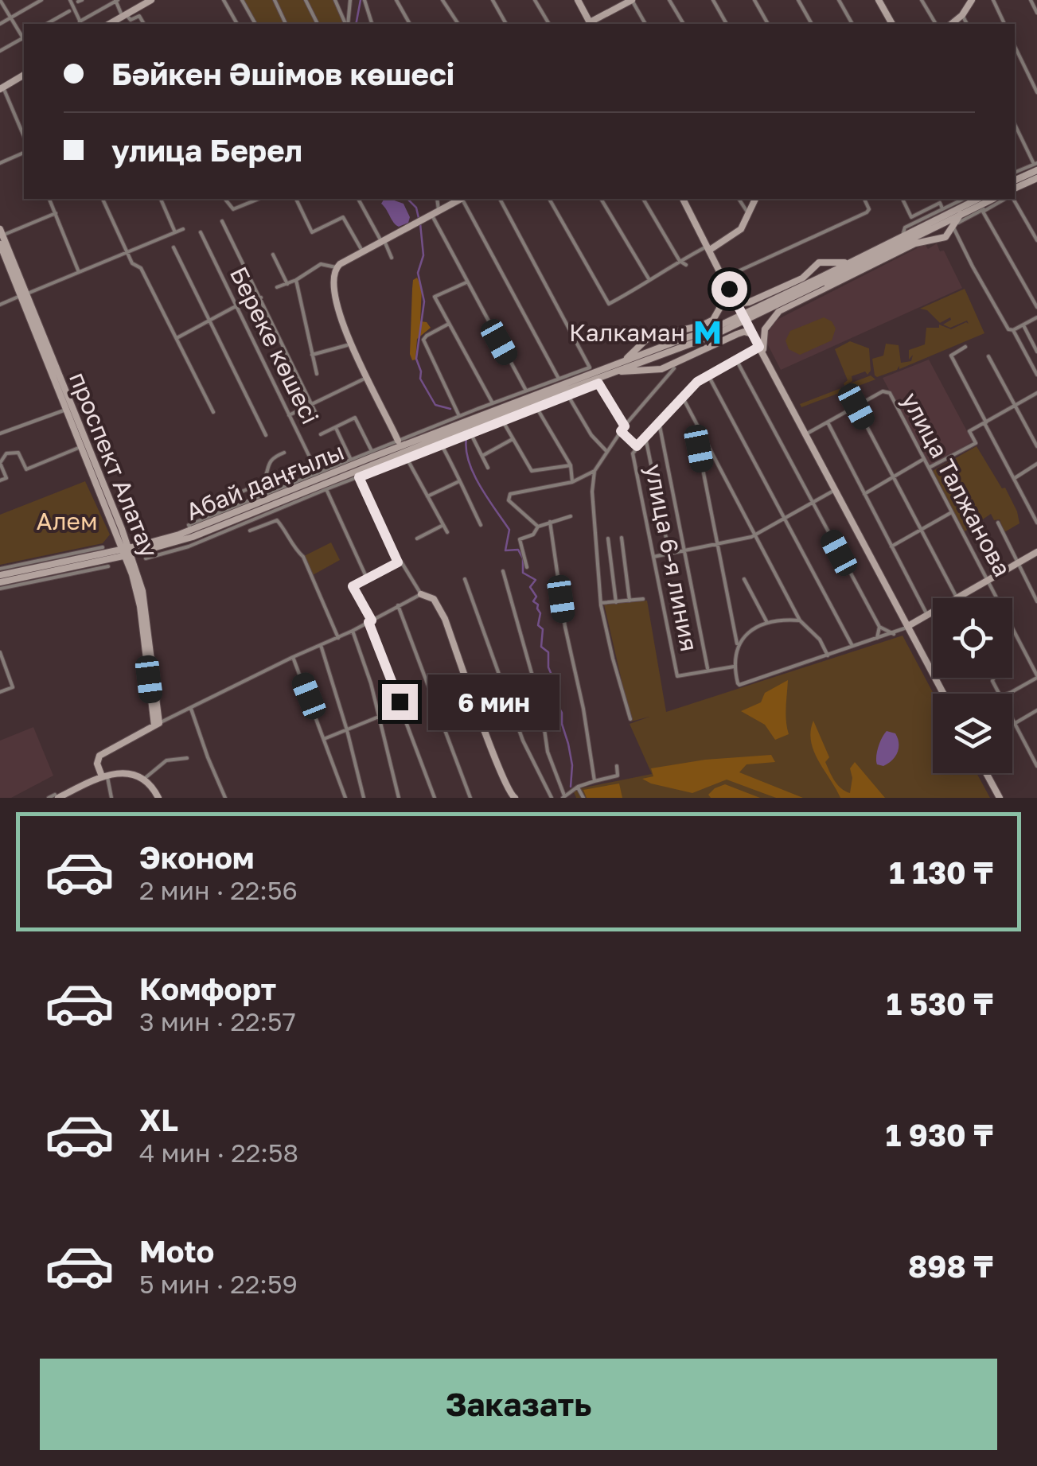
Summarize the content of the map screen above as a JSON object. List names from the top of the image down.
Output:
{
  "streets": {
    "main road": ["проспект Алатау", "Абай даңғылы"],
    "street": ["Береке көшесі", "улица Талжанова", "улица 6-я линия"]
  },
  "parks": ["Алем"],
  "places": {
    "metro station": ["Калкаман"]
  },
  "page": {
    "banner": ["Бәйкен Әшімов көшесі", "улица Берел"],
    "bubble": "6 мин",
    "list": [
      {
        "name": "Эконом",
        "note": "2 мин · 22:56",
        "value": "1 130 ₸"
      },
      {
        "name": "Комфорт",
        "note": "3 мин · 22:57",
        "value": "1 530 ₸"
      },
      {
        "name": "XL",
        "note": "4 мин · 22:58",
        "value": "1 930 ₸"
      },
      {
        "name": "Moto",
        "note": "5 мин · 22:59",
        "value": "898 ₸"
      }
    ],
    "buttons": "Заказать"
  }
}
